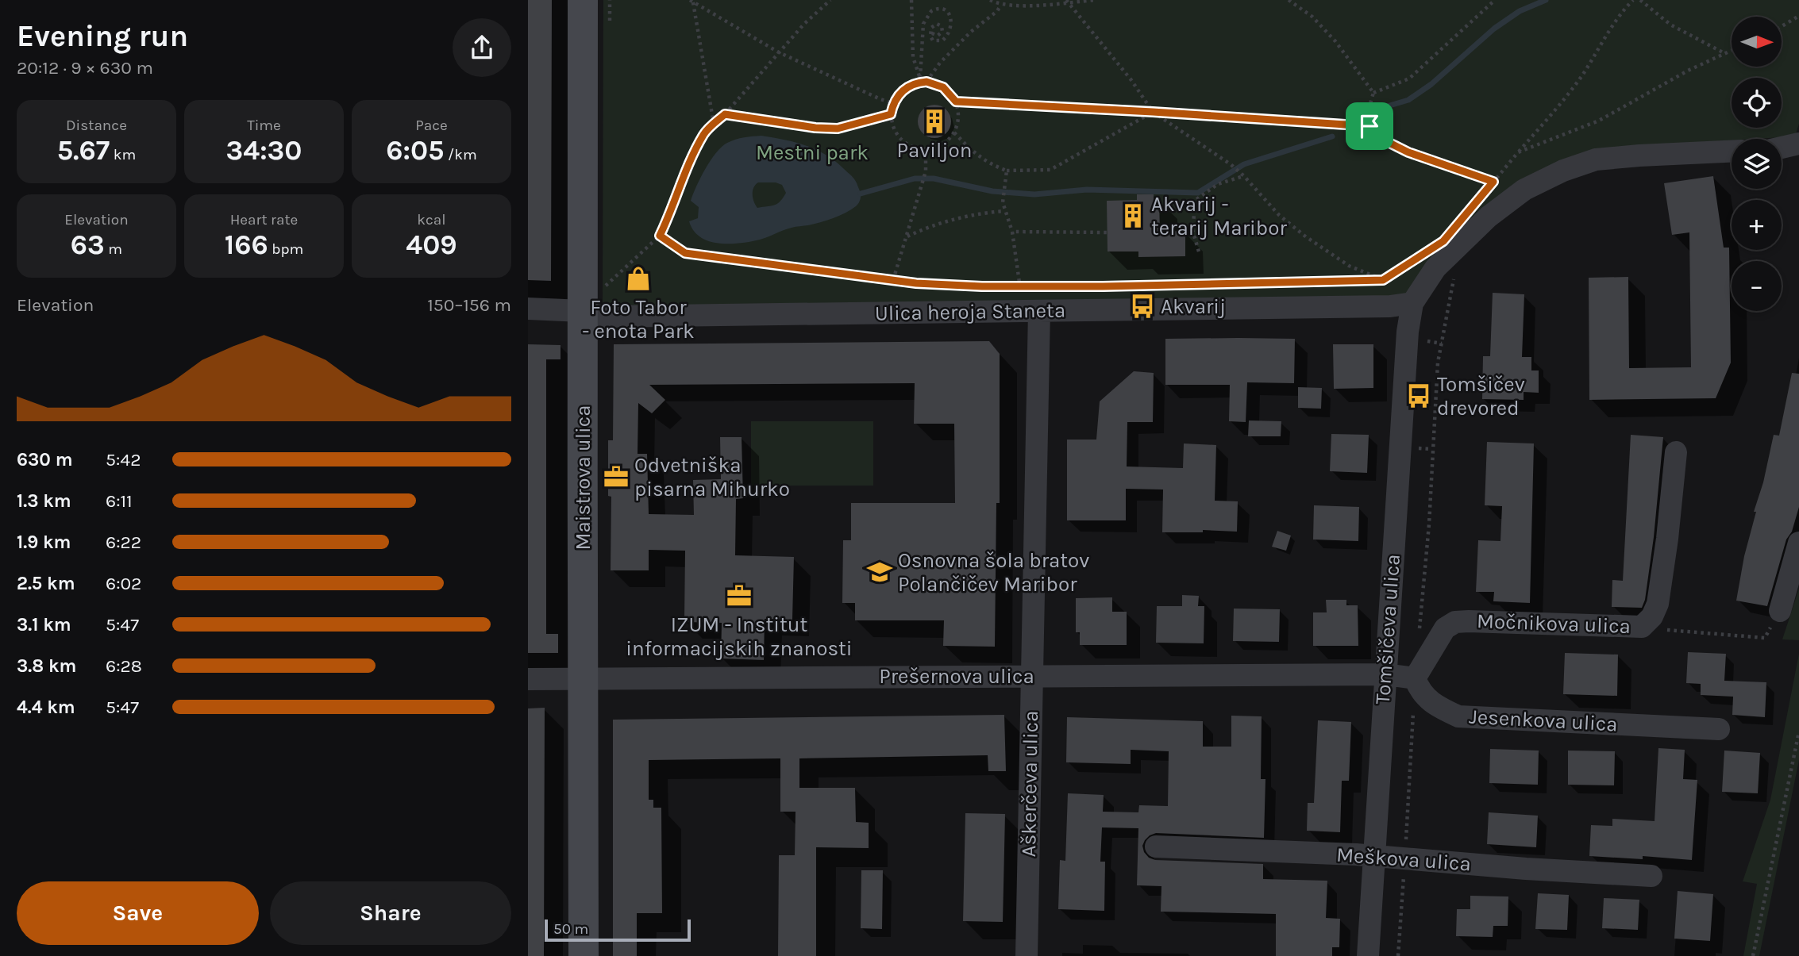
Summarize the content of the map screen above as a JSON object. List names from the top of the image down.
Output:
{
  "streets": {
    "street": [
      "Ulica heroja Staneta",
      "Maistrova ulica",
      "Močnikova ulica",
      "Tomšičeva ulica",
      "Prešernova ulica",
      "Jesenkova ulica",
      "Aškerčeva ulica",
      "Meškova ulica"
    ]
  },
  "crossings": [
    ["Ulica heroja Staneta", "Maistrova ulica"],
    ["Ulica heroja Staneta", "Tomšičeva ulica"],
    ["Ulica heroja Staneta", "Aškerčeva ulica"],
    ["Maistrova ulica", "Prešernova ulica"],
    ["Močnikova ulica", "Jesenkova ulica"],
    ["Tomšičeva ulica", "Prešernova ulica"],
    ["Tomšičeva ulica", "Meškova ulica"],
    ["Prešernova ulica", "Aškerčeva ulica"]
  ],
  "parks": ["Mestni park"],
  "places": {
    "building": ["Paviljon", "Akvarij - terarij Maribor"],
    "shop": ["Foto Tabor - enota Park"],
    "bus stop": ["Akvarij", "Tomšičev drevored"],
    "office": ["Odvetniška pisarna Mihurko", "IZUM - Institut informacijskih znanosti"],
    "school or university": ["Osnovna šola bratov Polančičev Maribor"]
  },
  "scale_bar": "50 m",
  "north": "right",
  "page": {
    "heading": ["Evening run", "20:12 · 9 × 630 m"],
    "map_buttons": ["+", "−"],
    "stats": [
      ["Distance", "5.67 km"],
      ["Time", "34:30"],
      ["Pace", "6:05 /km"],
      ["Elevation", "63 m"],
      ["Heart rate", "166 bpm"],
      ["kcal", "409"]
    ],
    "chart": ["Elevation", "150–156 m"],
    "list": [
      {
        "name": "630 m",
        "note": "5:42"
      },
      {
        "name": "1.3 km",
        "note": "6:11"
      },
      {
        "name": "1.9 km",
        "note": "6:22"
      },
      {
        "name": "2.5 km",
        "note": "6:02"
      },
      {
        "name": "3.1 km",
        "note": "5:47"
      },
      {
        "name": "3.8 km",
        "note": "6:28"
      },
      {
        "name": "4.4 km",
        "note": "5:47"
      }
    ],
    "buttons": ["Save", "Share"],
    "scale": "50 m"
  }
}
